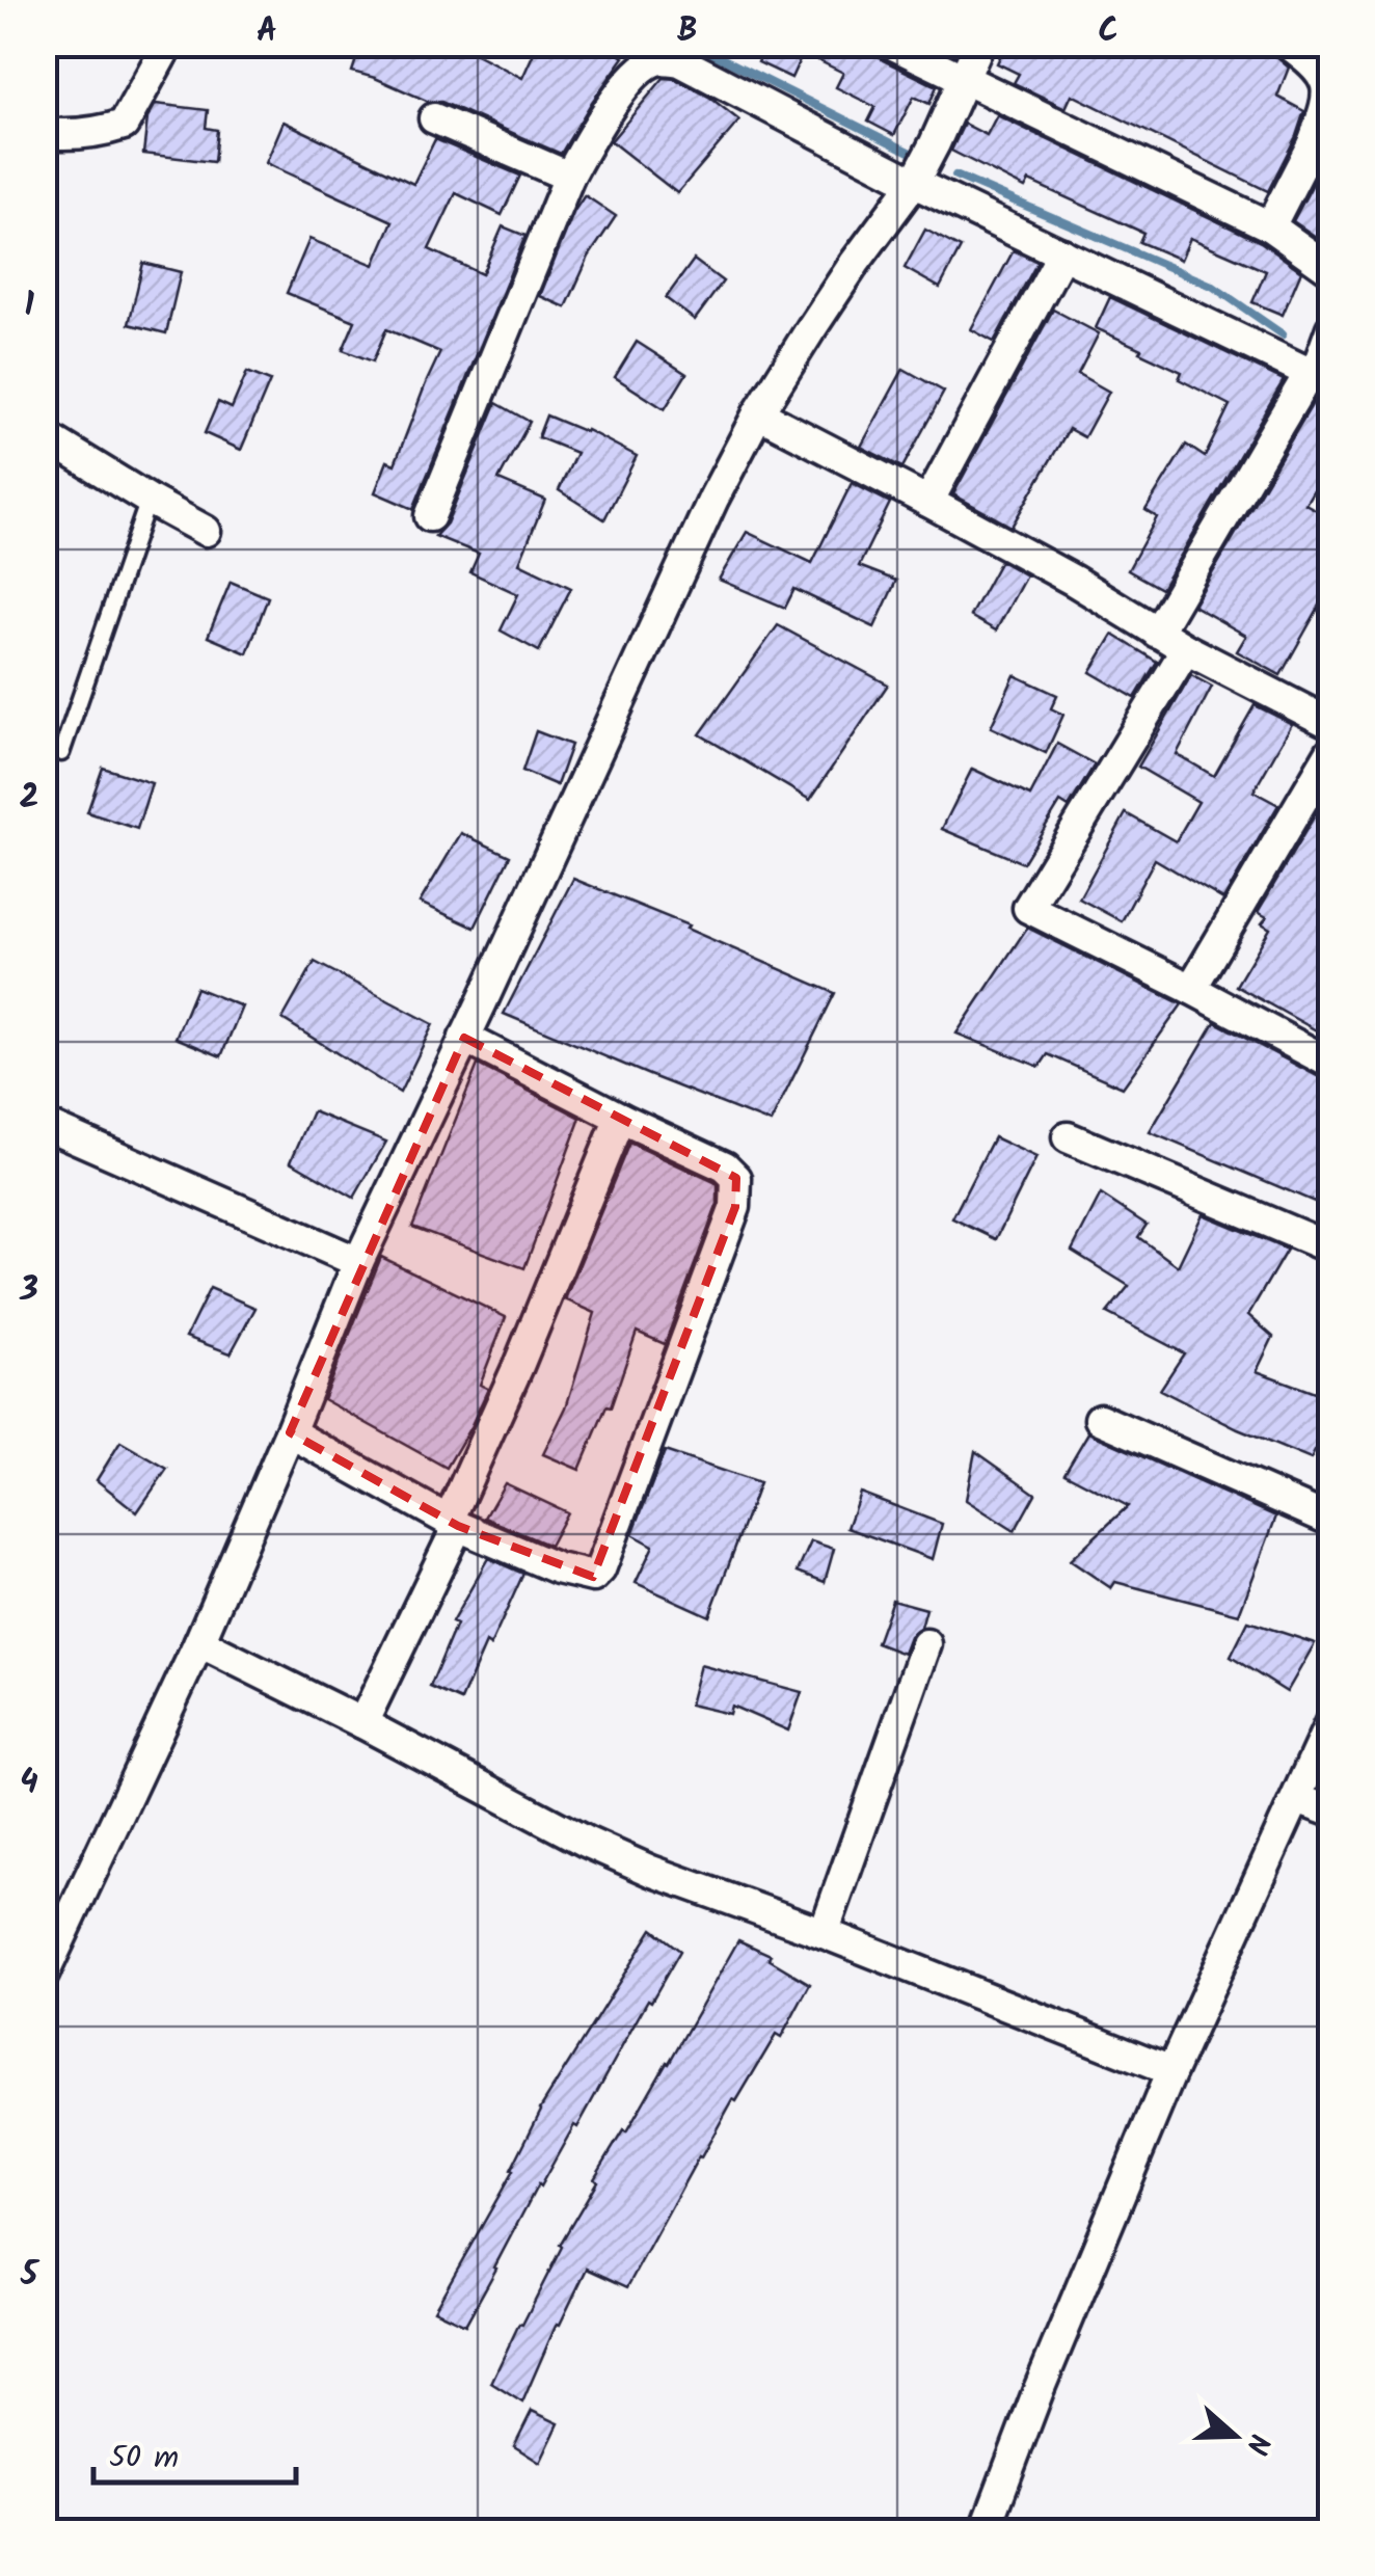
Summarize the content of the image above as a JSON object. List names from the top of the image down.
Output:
{
  "scale_bar": "50 m",
  "north": "right",
  "grid": {
    "columns": ["A", "B", "C"],
    "rows": [
      "1",
      "2",
      "3",
      "4",
      "5"
    ]
  }
}
